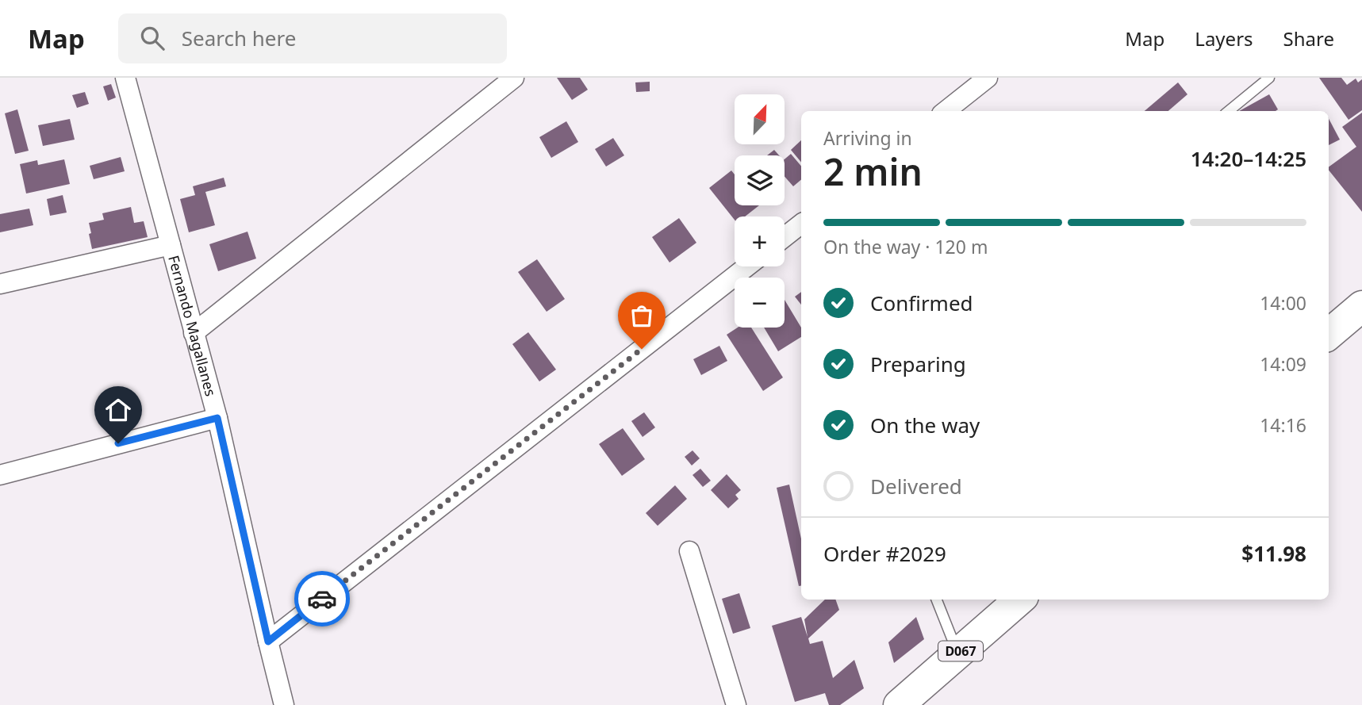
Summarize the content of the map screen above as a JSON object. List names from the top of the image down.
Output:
{
  "streets": {
    "main road": ["D067"],
    "street": ["Fernando Magallanes"]
  },
  "north": "top right",
  "page": {
    "header": "Map",
    "search": "Search here",
    "nav": ["Map", "Layers", "Share"],
    "map_buttons": ["+", "−"],
    "heading": ["2 min", "Arriving in", "14:20–14:25"],
    "panel": ["Order #2029", "$11.98"],
    "bar": "On the way · 120 m",
    "list": [
      ["Confirmed", "14:00"],
      ["Preparing", "14:09"],
      ["On the way", "14:16"],
      "Delivered"
    ]
  }
}
